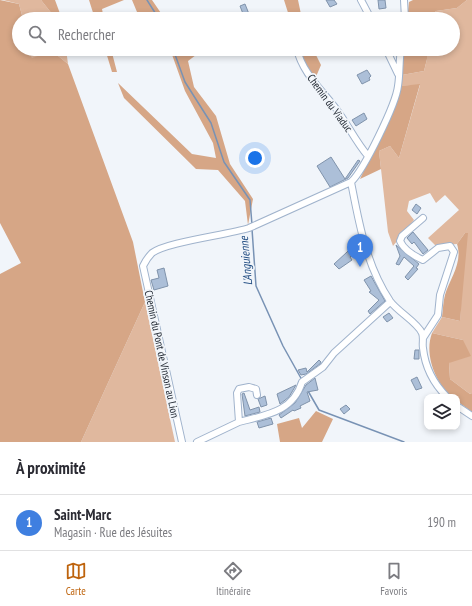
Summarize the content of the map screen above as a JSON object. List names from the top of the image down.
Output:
{
  "streets": {
    "street": ["Chemin du Viaduc", "Chemin du Pont de Vinson au Lion"]
  },
  "water": ["L'Anguienne"],
  "page": {
    "search": "Rechercher",
    "pins": "1",
    "heading": "À proximité",
    "list": [
      {
        "mark": "1",
        "name": "Saint-Marc",
        "note": "Magasin · Rue des Jésuites",
        "value": "190 m"
      }
    ],
    "nav": ["Carte", "Itinéraire", "Favoris"]
  }
}
